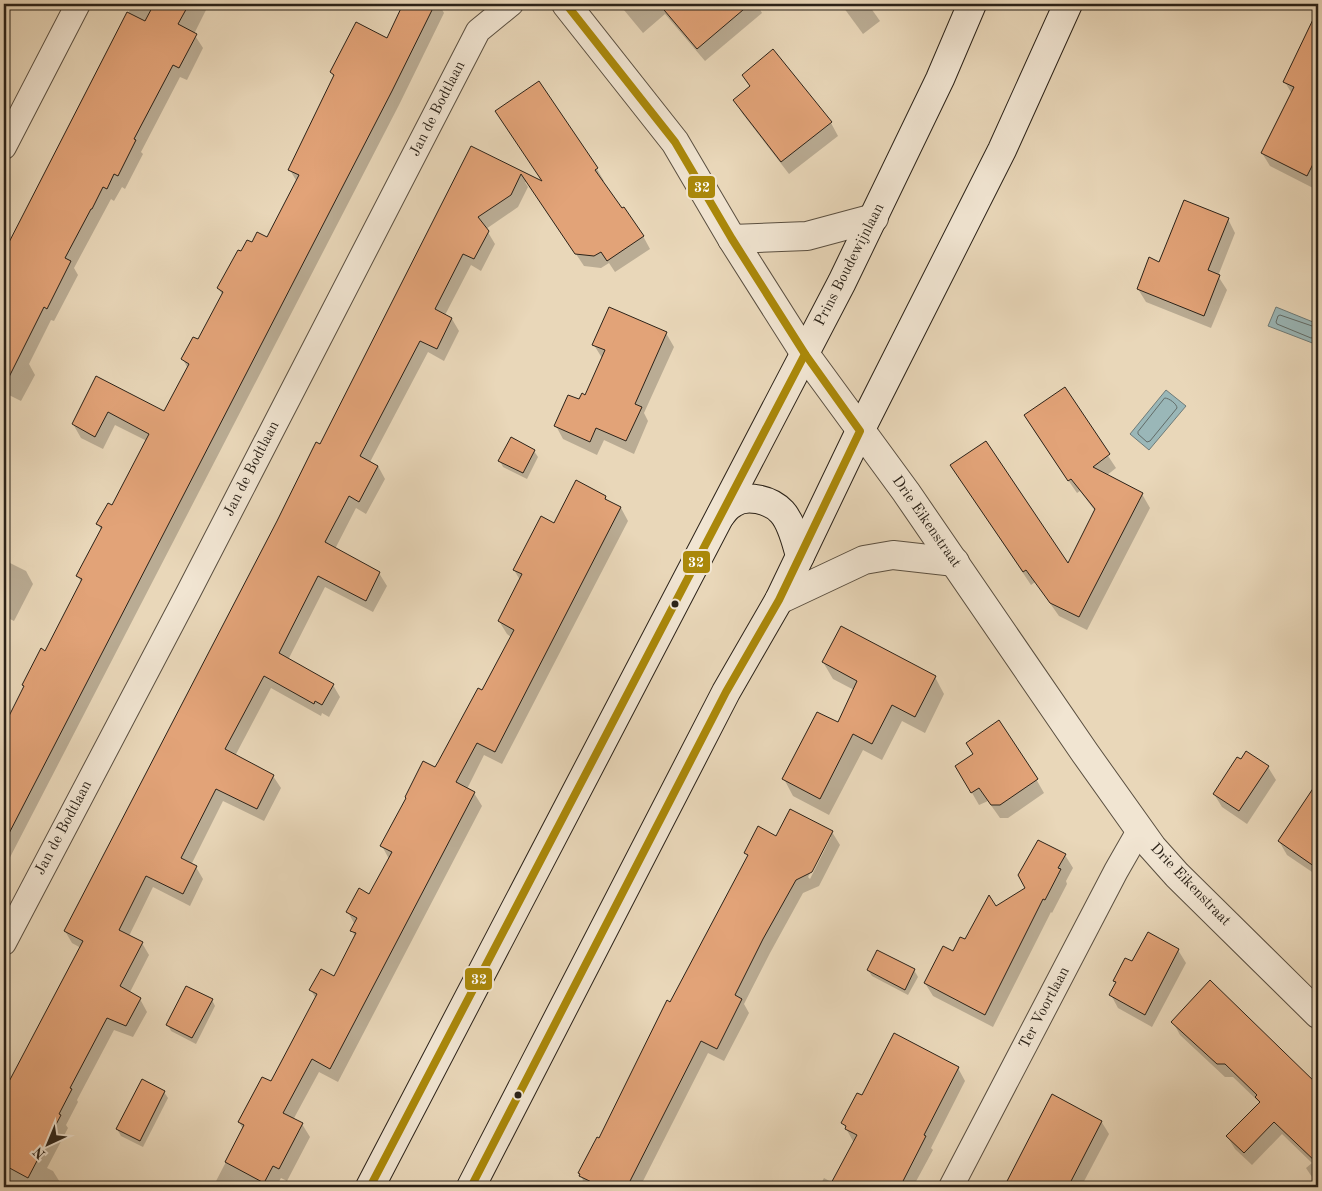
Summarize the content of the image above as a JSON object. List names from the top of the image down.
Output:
{
  "streets": {
    "main road": ["Prins Boudewijnlaan", "Drie Eikenstraat"],
    "street": ["Jan de Bodtlaan", "Ter Voortlaan"]
  },
  "crossings": [
    ["Prins Boudewijnlaan", "Drie Eikenstraat"],
    ["Drie Eikenstraat", "Ter Voortlaan"]
  ],
  "lines": ["transit line 32"],
  "north": "bottom left"
}
